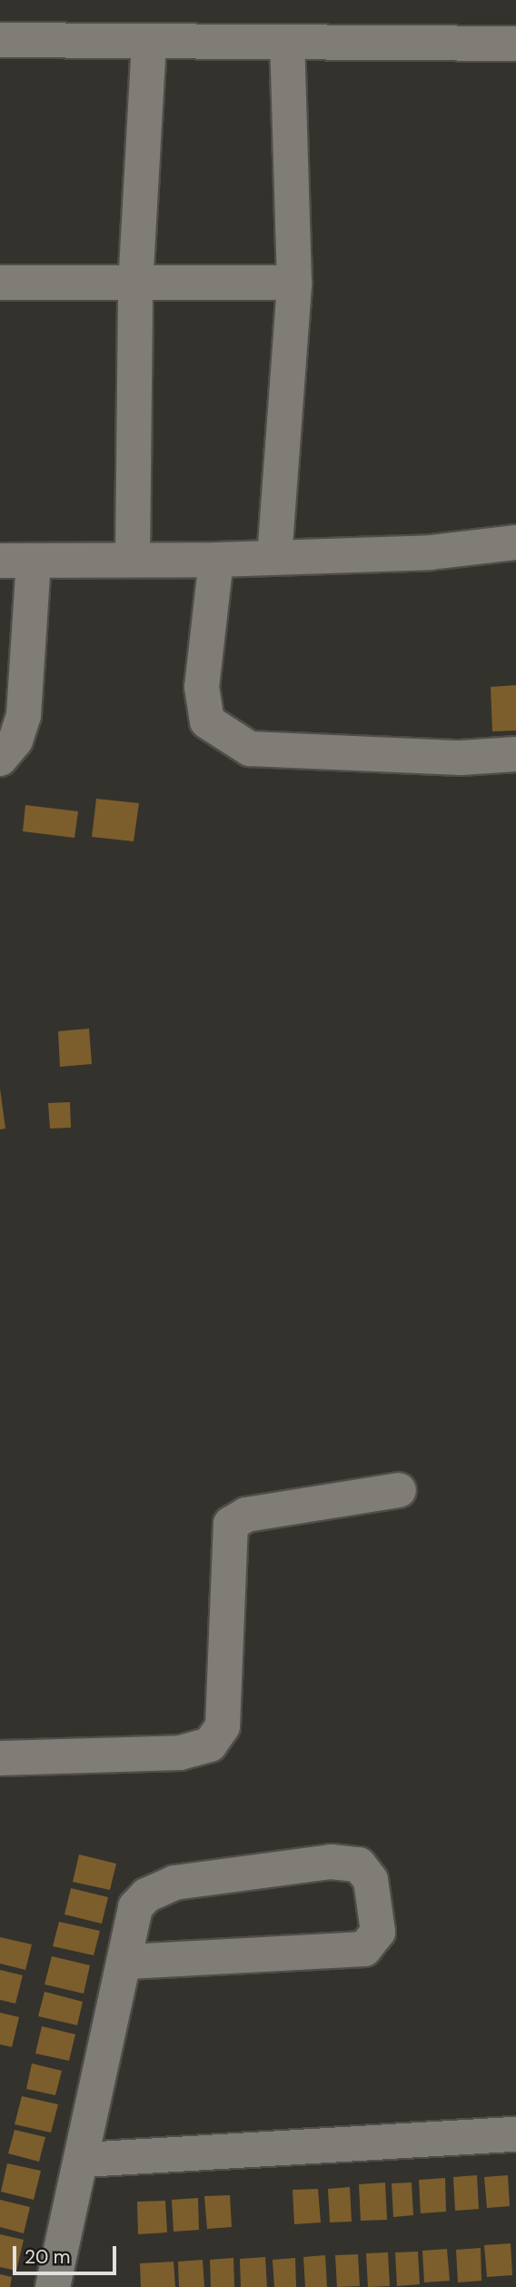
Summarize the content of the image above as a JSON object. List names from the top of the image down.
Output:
{
  "scale_bar": "20 m"
}
